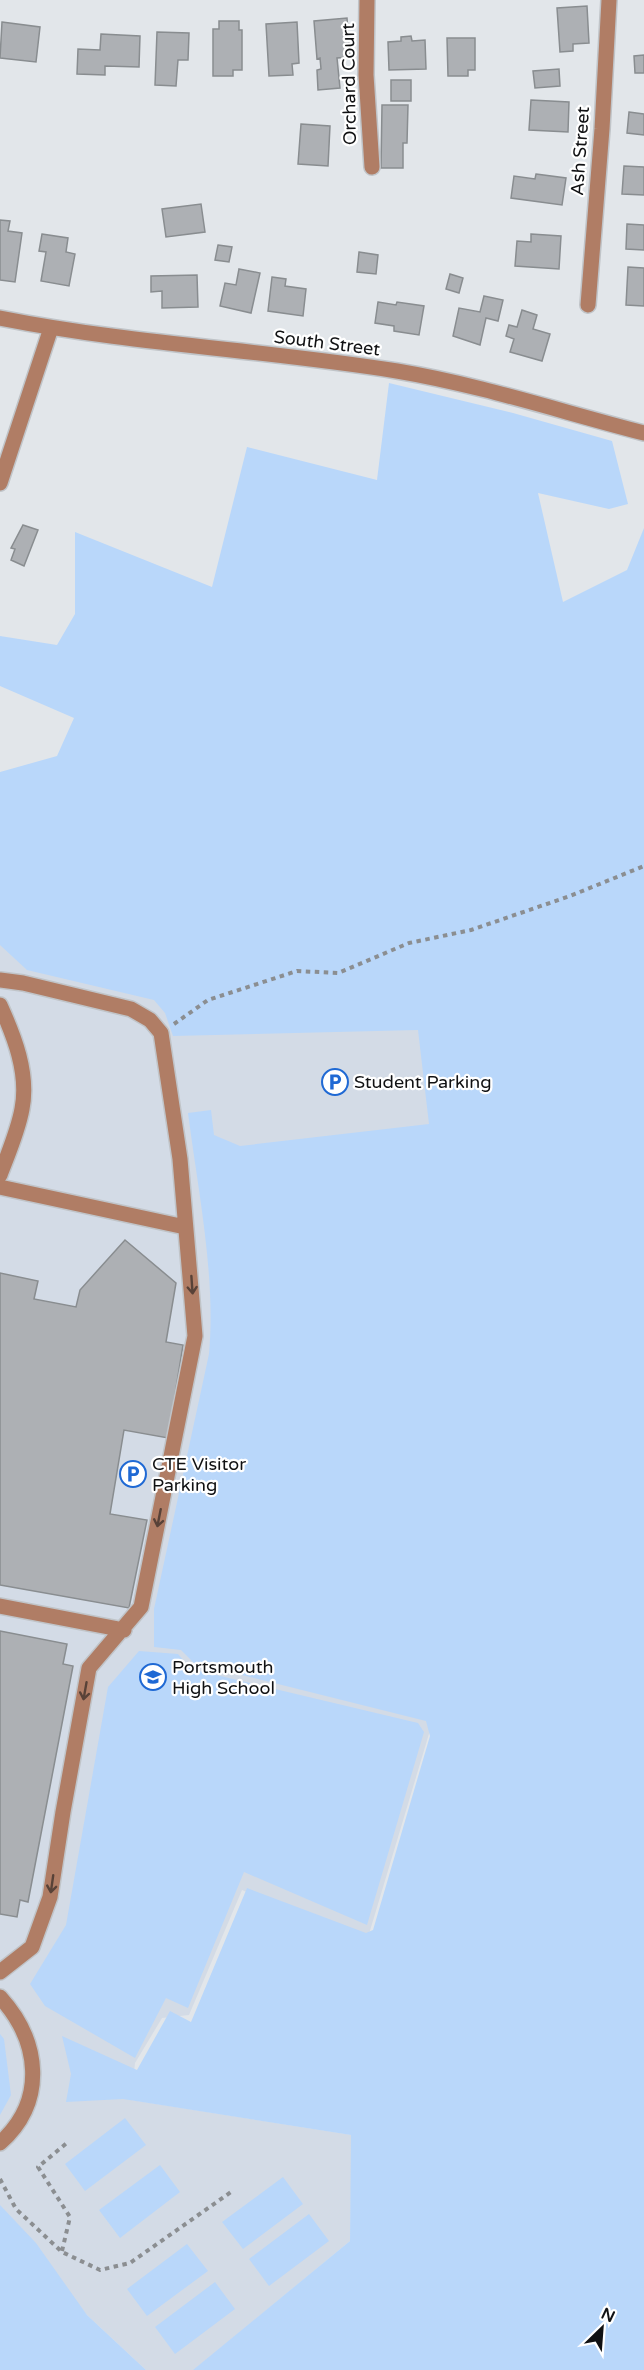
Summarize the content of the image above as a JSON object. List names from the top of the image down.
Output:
{
  "streets": {
    "street": ["Orchard Court", "Ash Street", "South Street"]
  },
  "places": {
    "parking": ["Student Parking", "CTE Visitor Parking"],
    "school or university": ["Portsmouth High School"]
  },
  "north": "top right"
}
